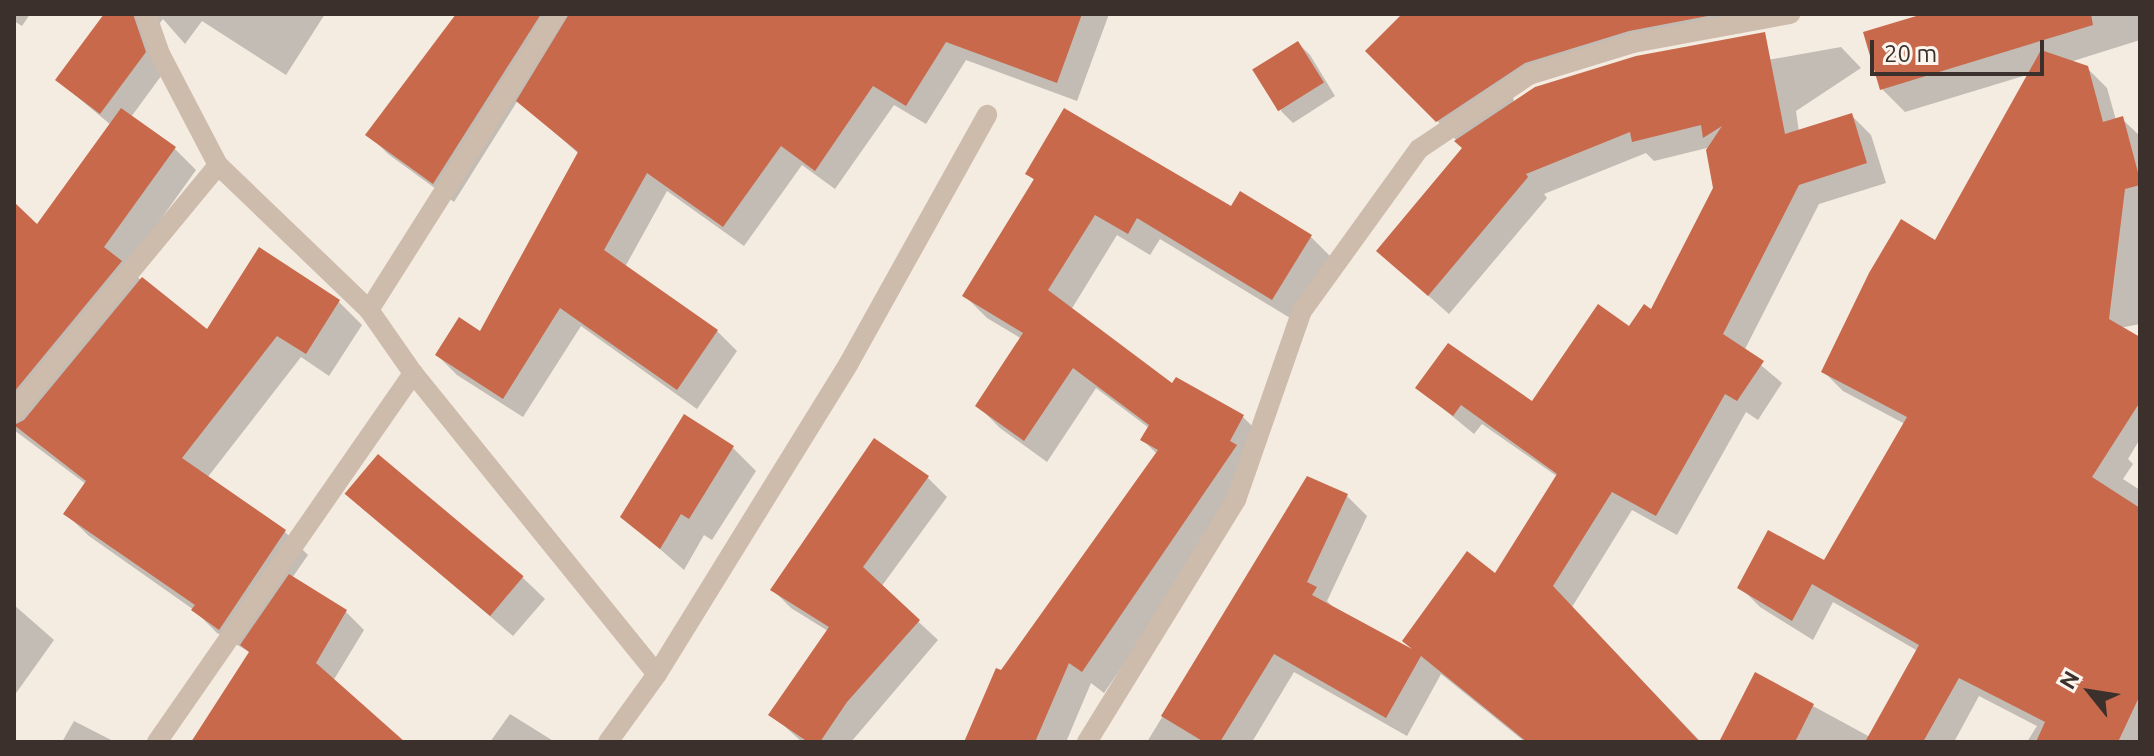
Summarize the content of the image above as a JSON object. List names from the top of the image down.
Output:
{
  "scale_bar": "20 m",
  "north": "top left"
}
